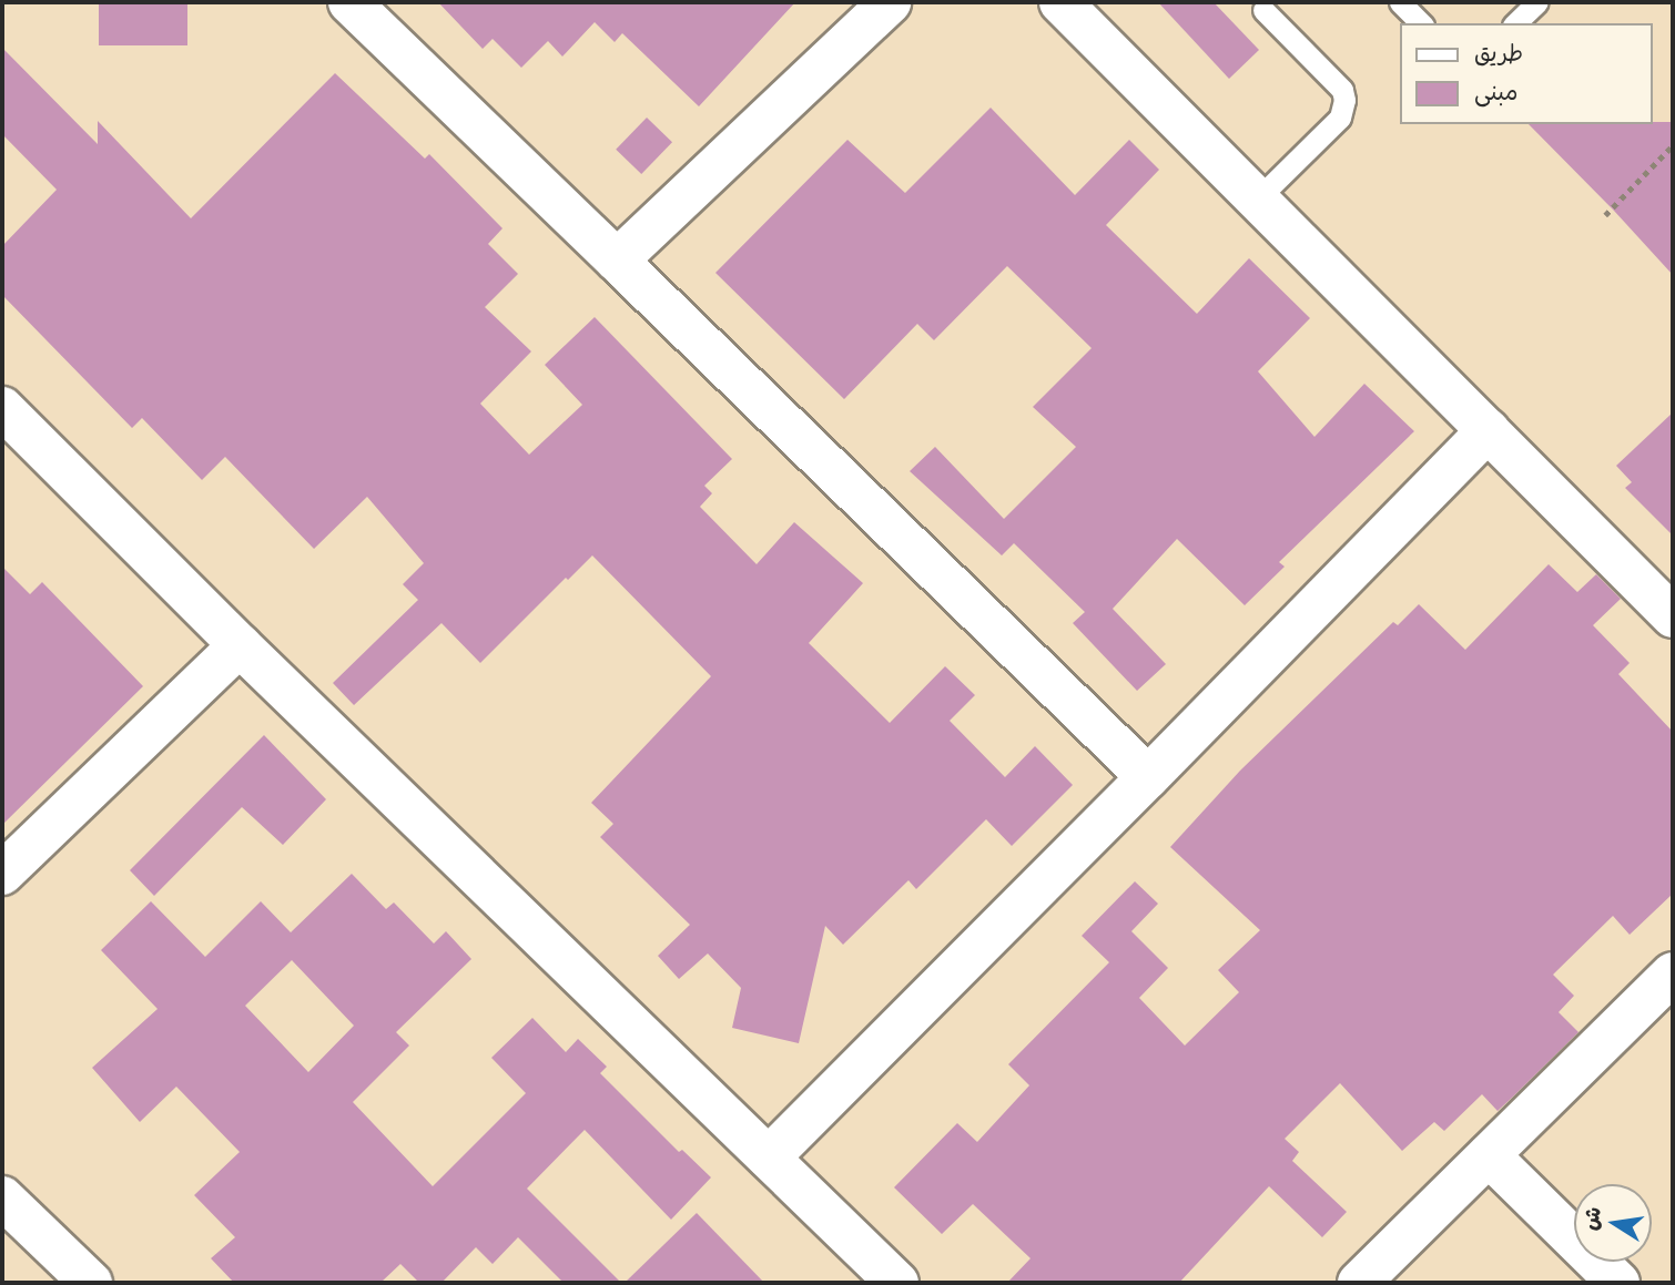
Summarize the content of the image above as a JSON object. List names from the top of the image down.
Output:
{
  "legend": ["طريق", "مبنى"],
  "north": "left"
}
